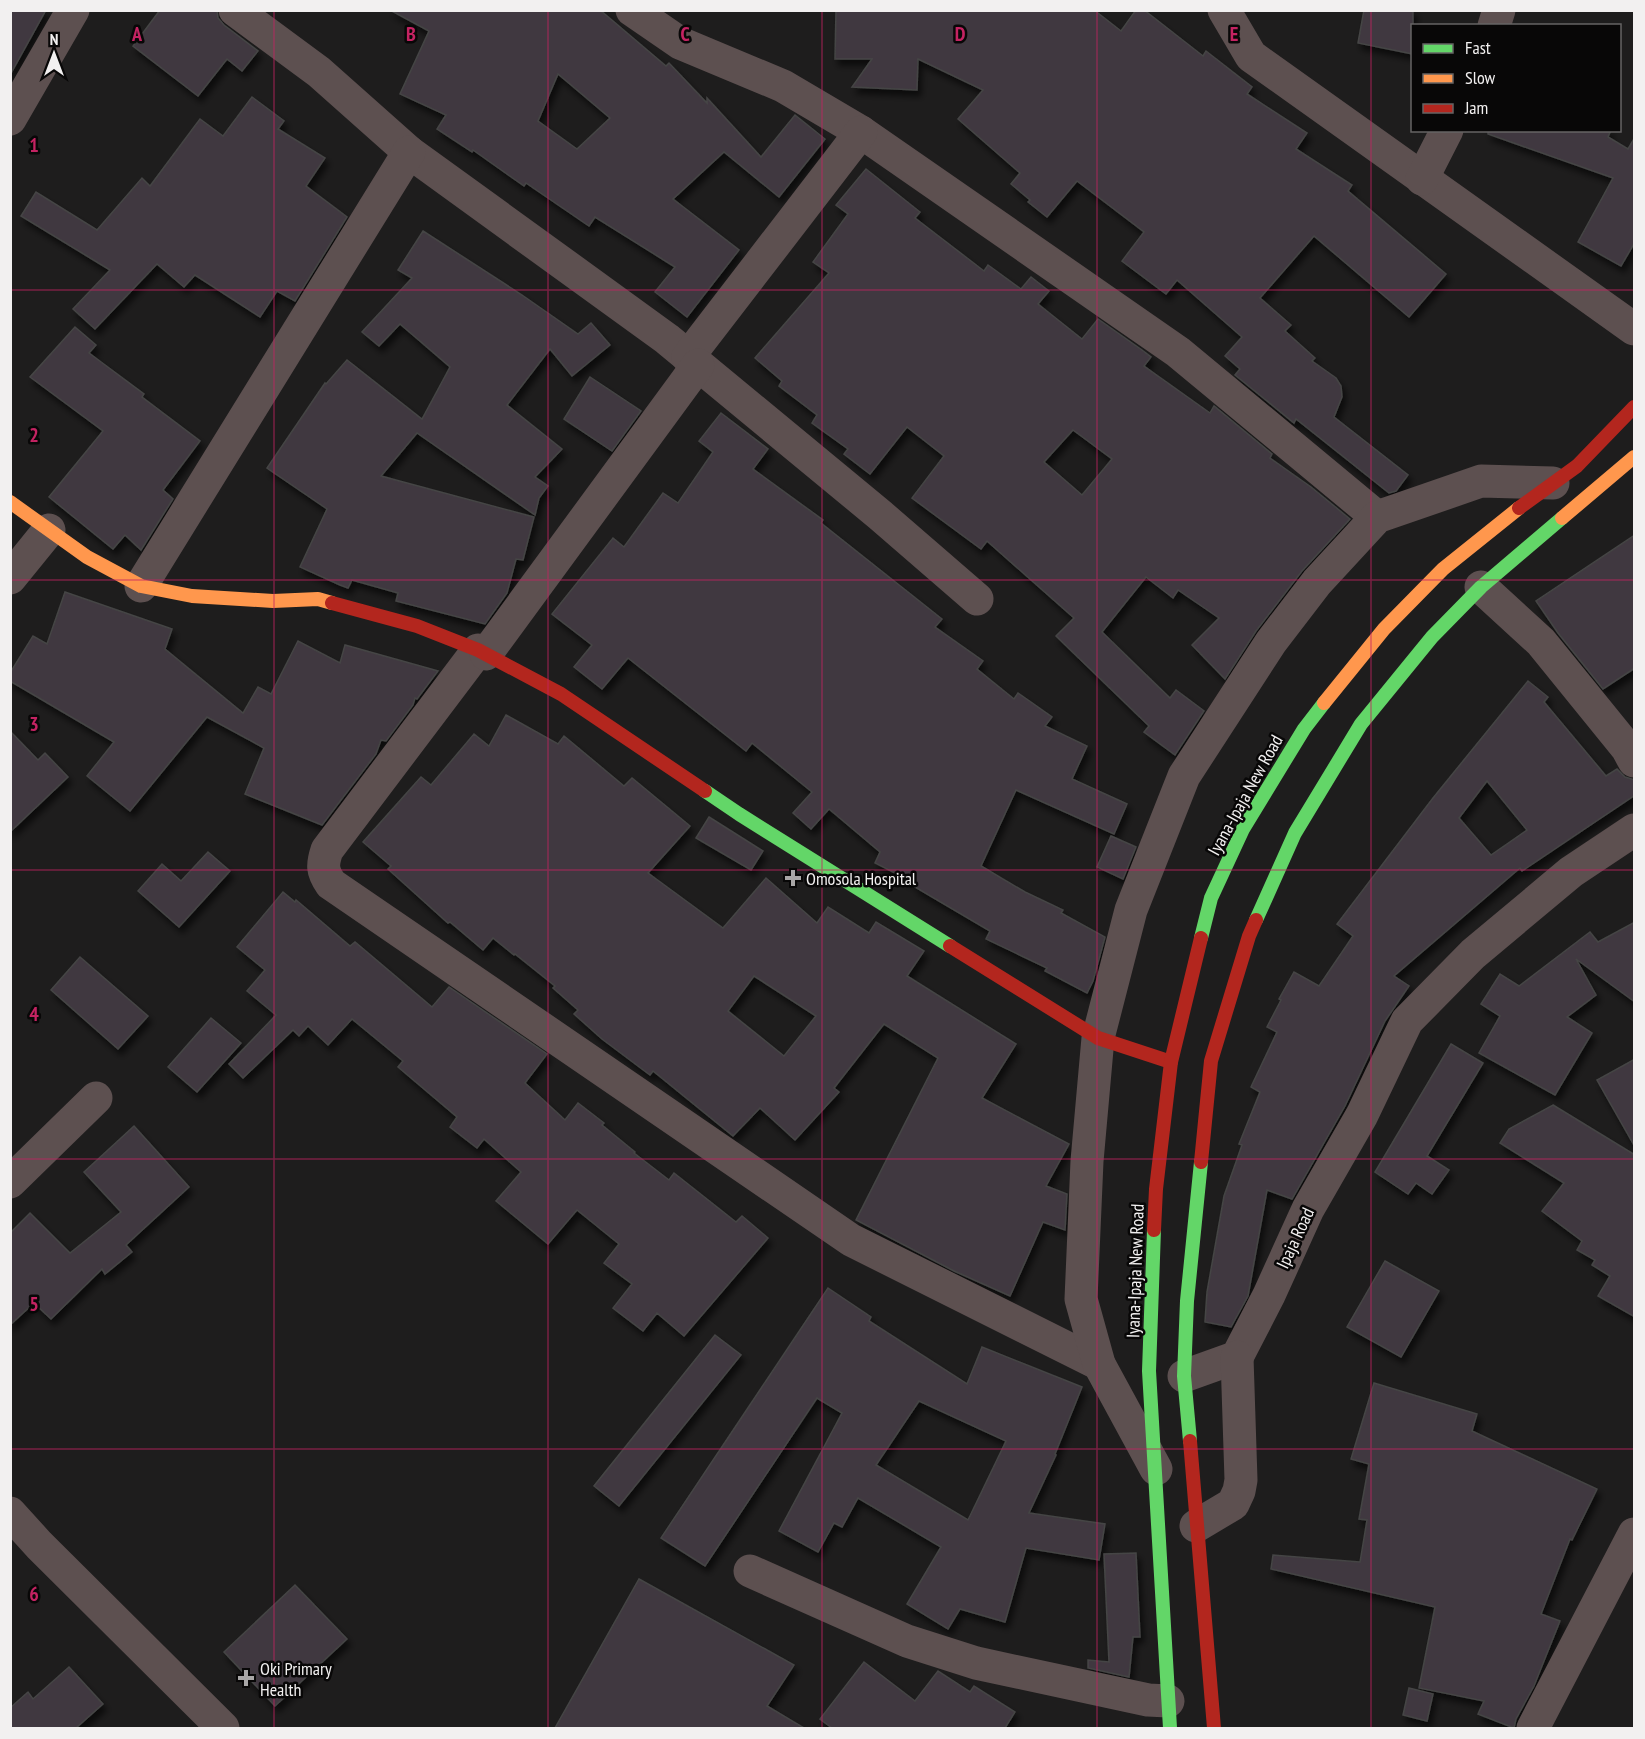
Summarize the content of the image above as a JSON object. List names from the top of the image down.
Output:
{
  "streets": {
    "main road": ["Iyana-Ipaja New Road"],
    "street": ["Ipaja Road"]
  },
  "places": {
    "health": ["Omosola Hospital", "Oki Primary Health"]
  },
  "legend": ["Fast", "Slow", "Jam"],
  "north": "top",
  "grid": {
    "columns": [
      "A",
      "B",
      "C",
      "D",
      "E"
    ],
    "rows": [
      "1",
      "2",
      "3",
      "4",
      "5",
      "6"
    ]
  }
}
